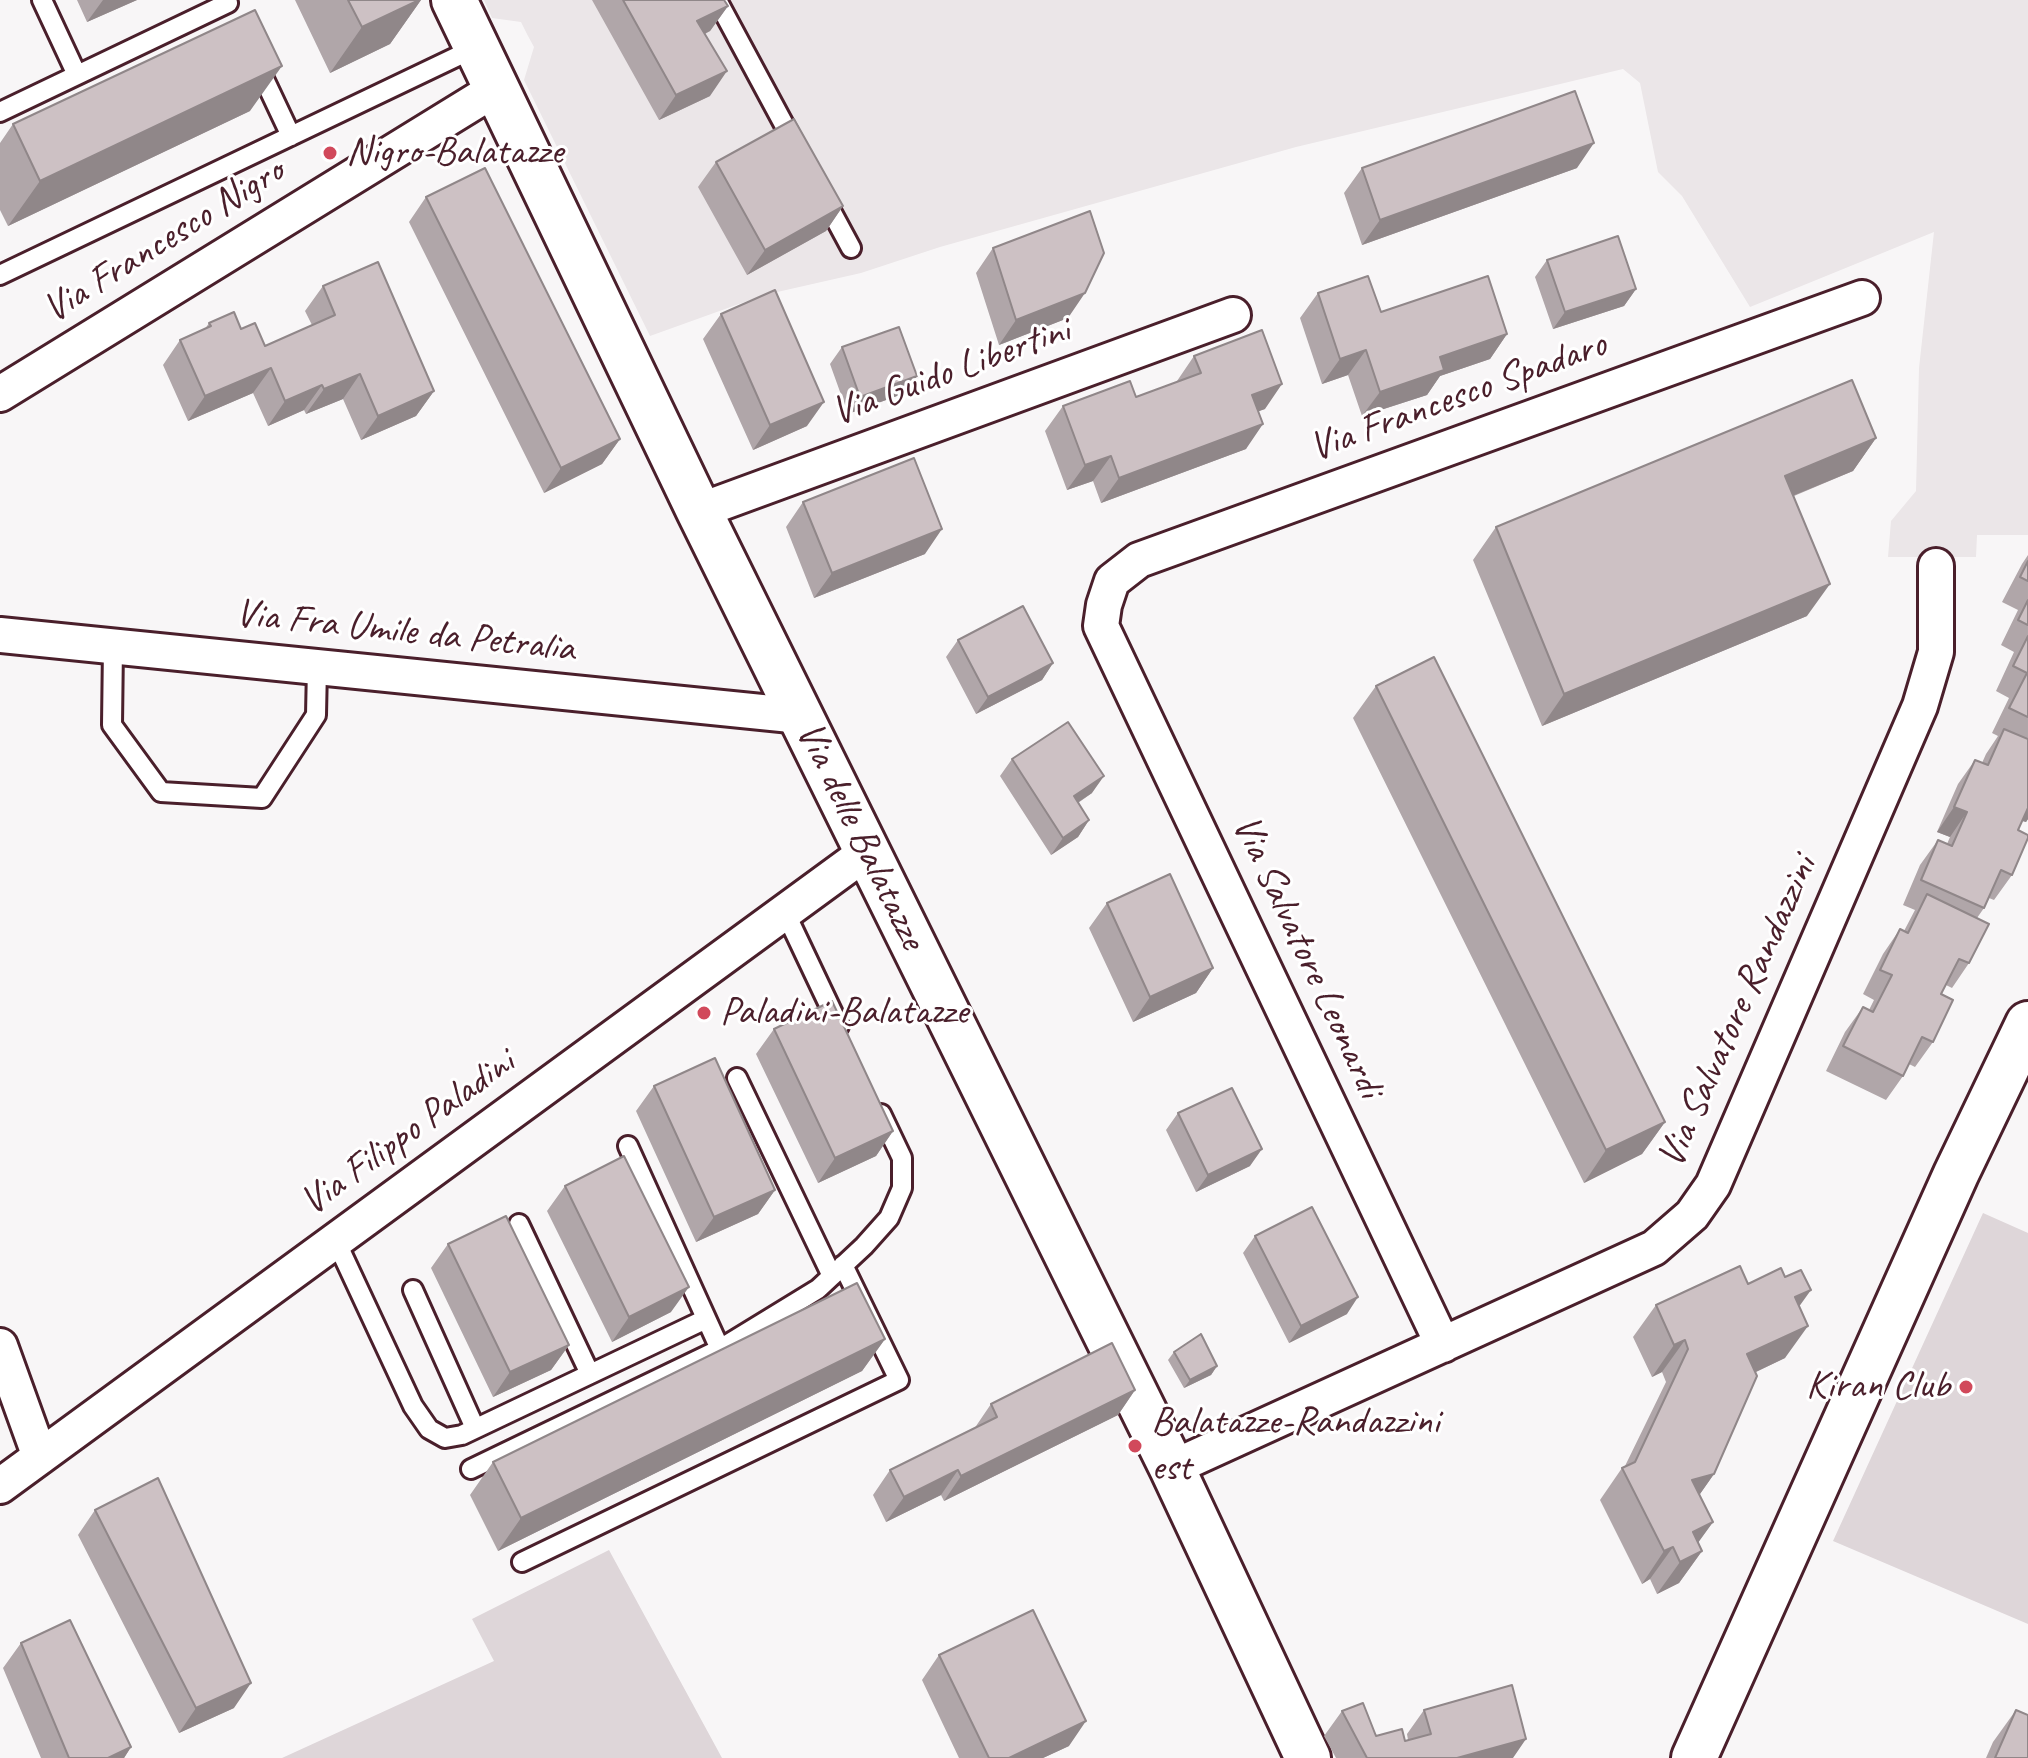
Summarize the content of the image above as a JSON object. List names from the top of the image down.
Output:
{
  "streets": {
    "street": [
      "Via Francesco Nigro",
      "Via Guido Libertini",
      "Via Francesco Spadaro",
      "Via Fra Umile da Petralia",
      "Via delle Balatazze",
      "Via Salvatore Leonardi",
      "Via Salvatore Randazzini",
      "Via Filippo Paladini"
    ]
  },
  "crossings": [
    ["Via Francesco Nigro", "Via delle Balatazze"],
    ["Via Guido Libertini", "Via delle Balatazze"],
    ["Via Francesco Spadaro", "Via Salvatore Leonardi"],
    ["Via Fra Umile da Petralia", "Via delle Balatazze"],
    ["Via delle Balatazze", "Via Salvatore Randazzini"],
    ["Via delle Balatazze", "Via Filippo Paladini"],
    ["Via Salvatore Leonardi", "Via Salvatore Randazzini"]
  ],
  "places": [
    "Nigro-Balatazze",
    "Paladini-Balatazze",
    "Kiran Club",
    "Balatazze-Randazzini est"
  ]
}
